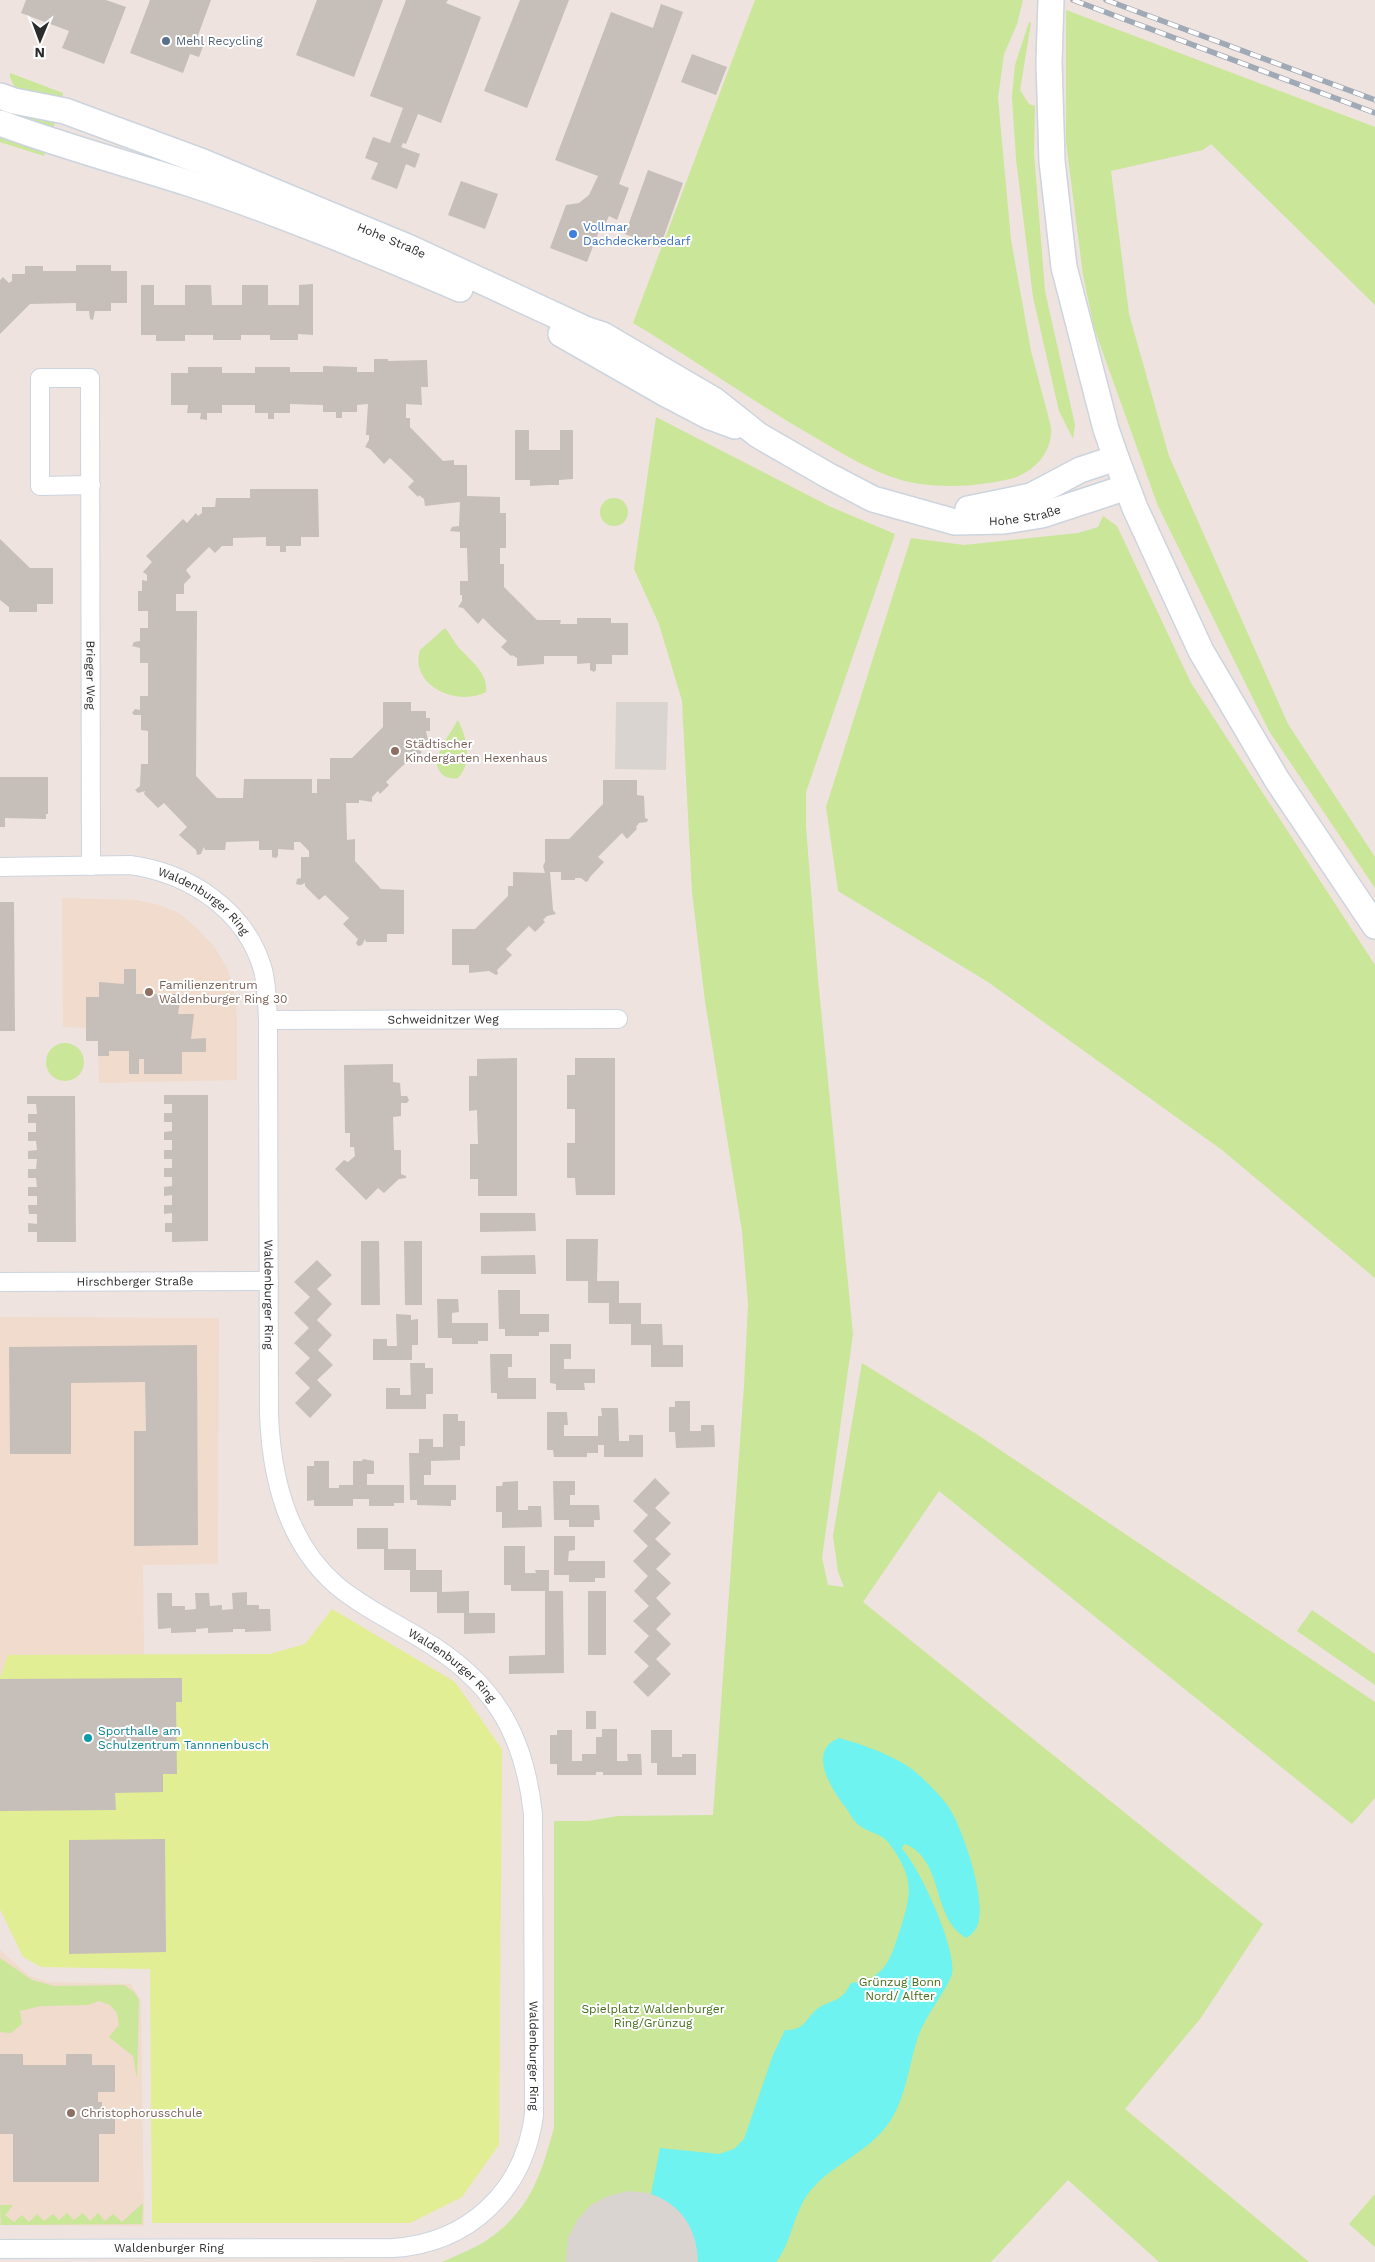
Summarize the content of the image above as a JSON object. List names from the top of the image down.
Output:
{
  "streets": {
    "street": [
      "Hohe Straße",
      "Brieger Weg",
      "Waldenburger Ring",
      "Schweidnitzer Weg",
      "Hirschberger Straße"
    ]
  },
  "crossings": [
    ["Brieger Weg", "Waldenburger Ring"],
    ["Waldenburger Ring", "Schweidnitzer Weg"],
    ["Waldenburger Ring", "Hirschberger Straße"]
  ],
  "parks": ["Grünzug Bonn Nord/ Alfter", "Spielplatz Waldenburger Ring/Grünzug"],
  "places": [
    "Mehl Recycling",
    "Vollmar Dachdeckerbedarf",
    "Städtischer Kindergarten Hexenhaus",
    "Familienzentrum Waldenburger Ring 30",
    "Sporthalle am Schulzentrum Tannnenbusch",
    "Christophorusschule"
  ],
  "north": "bottom"
}
